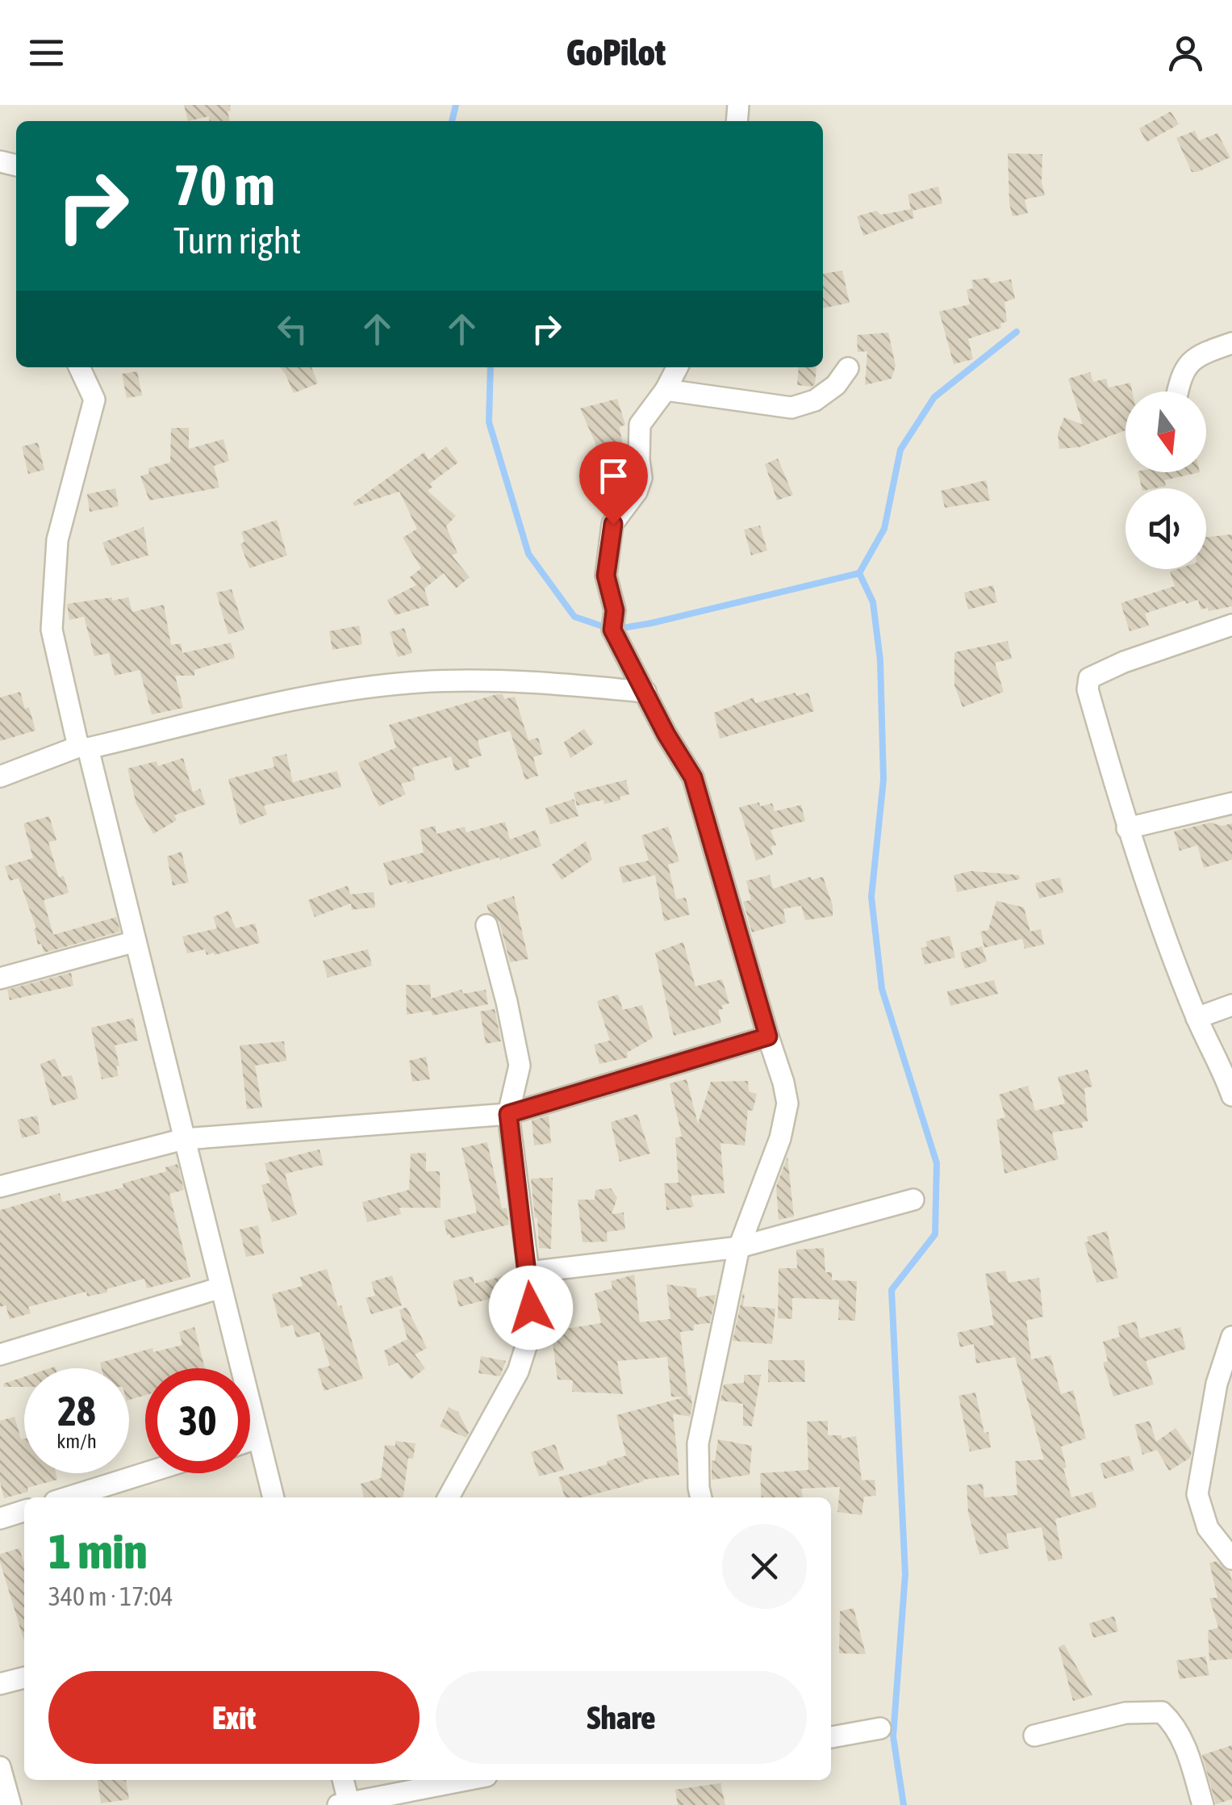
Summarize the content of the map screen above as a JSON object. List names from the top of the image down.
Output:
{
  "north": "bottom",
  "page": {
    "header": "GoPilot",
    "turn": ["70 m", "Turn right"],
    "speed": "28 km/h",
    "limit": "30",
    "heading": ["1 min", "340 m · 17:04"],
    "buttons": ["Exit", "Share"]
  }
}
